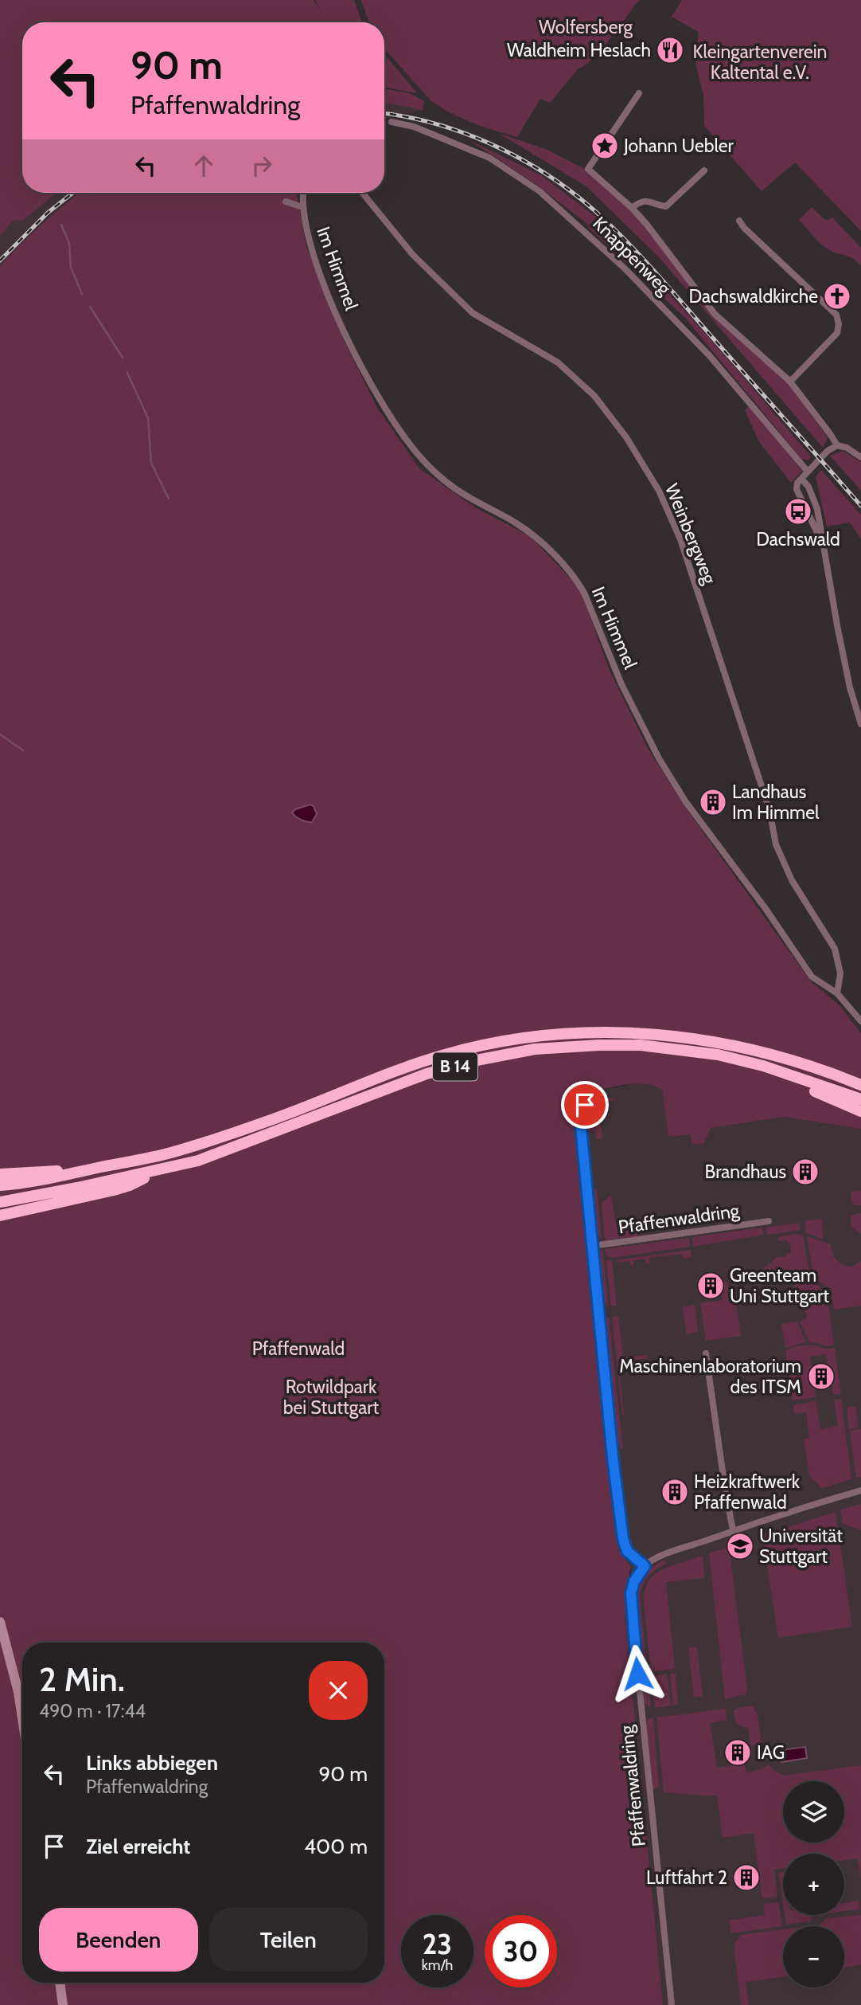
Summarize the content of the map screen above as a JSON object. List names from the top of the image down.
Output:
{
  "streets": {
    "highway": ["B 14"],
    "street": [
      "Knappenweg",
      "Im Himmel",
      "Weinbergweg",
      "Pfaffenwaldring"
    ]
  },
  "crossings": [
    ["Im Himmel", "Weinbergweg"]
  ],
  "parks": [
    "Wolfersberg",
    "Kleingartenverein Kaltental e.V.",
    "Pfaffenwald",
    "Rotwildpark bei Stuttgart"
  ],
  "places": {
    "restaurant": ["Waldheim Heslach"],
    "place": ["Johann Uebler"],
    "church": ["Dachswaldkirche"],
    "bus stop": ["Dachswald"],
    "building": [
      "Landhaus Im Himmel",
      "Brandhaus",
      "Greenteam Uni Stuttgart",
      "Maschinenlaboratorium des ITSM",
      "Heizkraftwerk Pfaffenwald",
      "IAG",
      "Luftfahrt 2"
    ],
    "school or university": ["Universität Stuttgart"]
  },
  "page": {
    "turn": ["90 m", "Pfaffenwaldring"],
    "heading": ["2 Min.", "490 m · 17:44"],
    "list": [
      {
        "name": "Links abbiegen",
        "note": "Pfaffenwaldring",
        "value": "90 m"
      },
      {
        "name": "Ziel erreicht",
        "value": "400 m"
      }
    ],
    "map_buttons": ["+", "−"],
    "buttons": ["Beenden", "Teilen"],
    "speed": "23 km/h",
    "limit": "30"
  }
}
